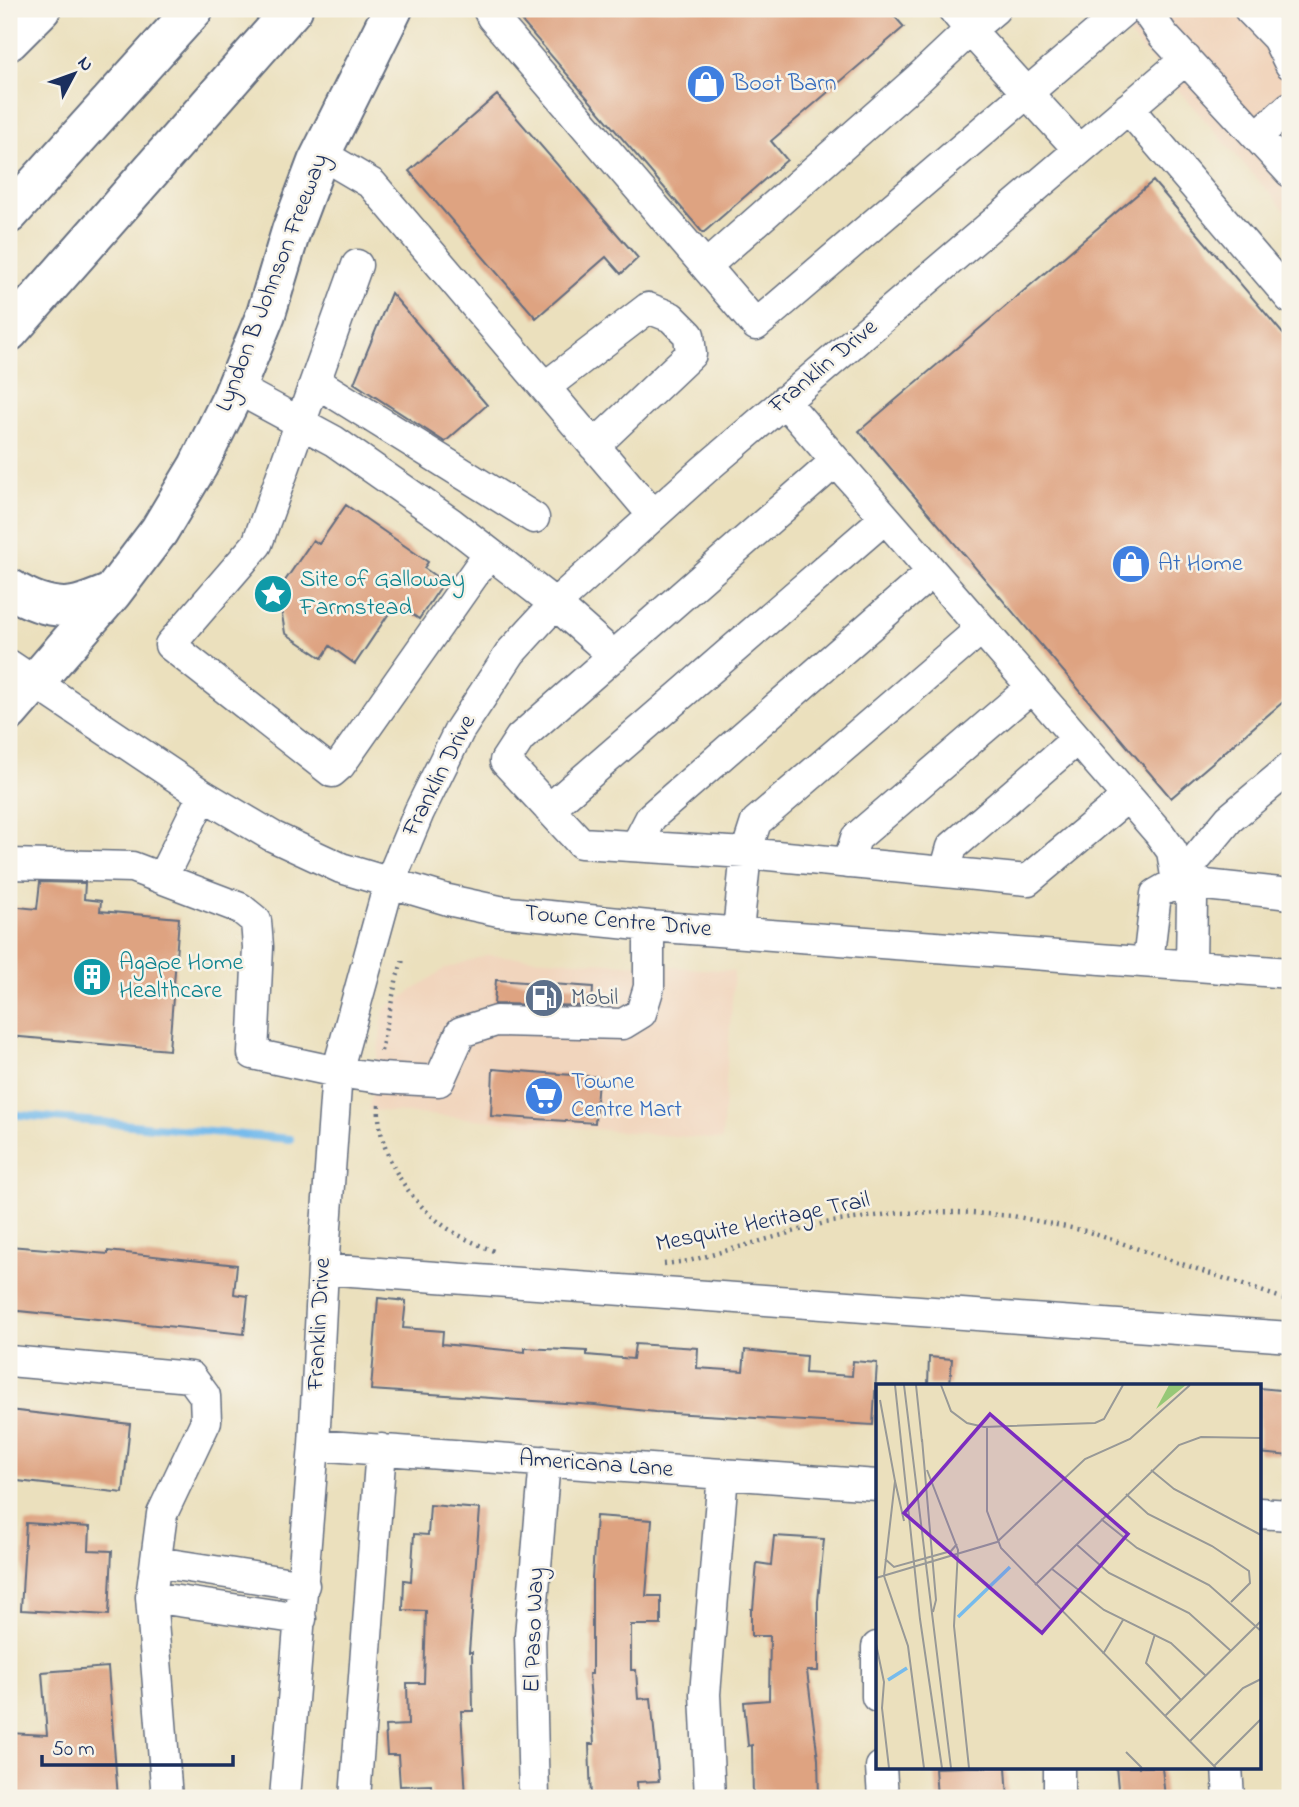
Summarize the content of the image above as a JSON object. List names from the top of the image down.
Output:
{
  "streets": {
    "main road": ["Lyndon B Johnson Freeway"],
    "street": [
      "Franklin Drive",
      "Towne Centre Drive",
      "Americana Lane",
      "El Paso Way"
    ],
    "path": ["Mesquite Heritage Trail"]
  },
  "crossings": [
    ["Lyndon B Johnson Freeway", "Towne Centre Drive"],
    ["Franklin Drive", "Towne Centre Drive"],
    ["Franklin Drive", "Americana Lane"],
    ["Americana Lane", "El Paso Way"]
  ],
  "places": {
    "shop": ["Boot Barn", "At Home"],
    "place": ["Site of Galloway Farmstead"],
    "building": ["Agape Home Healthcare"],
    "fuel station": ["Mobil"],
    "supermarket": ["Towne Centre Mart"]
  },
  "scale_bar": "50 m",
  "north": "top right"
}
